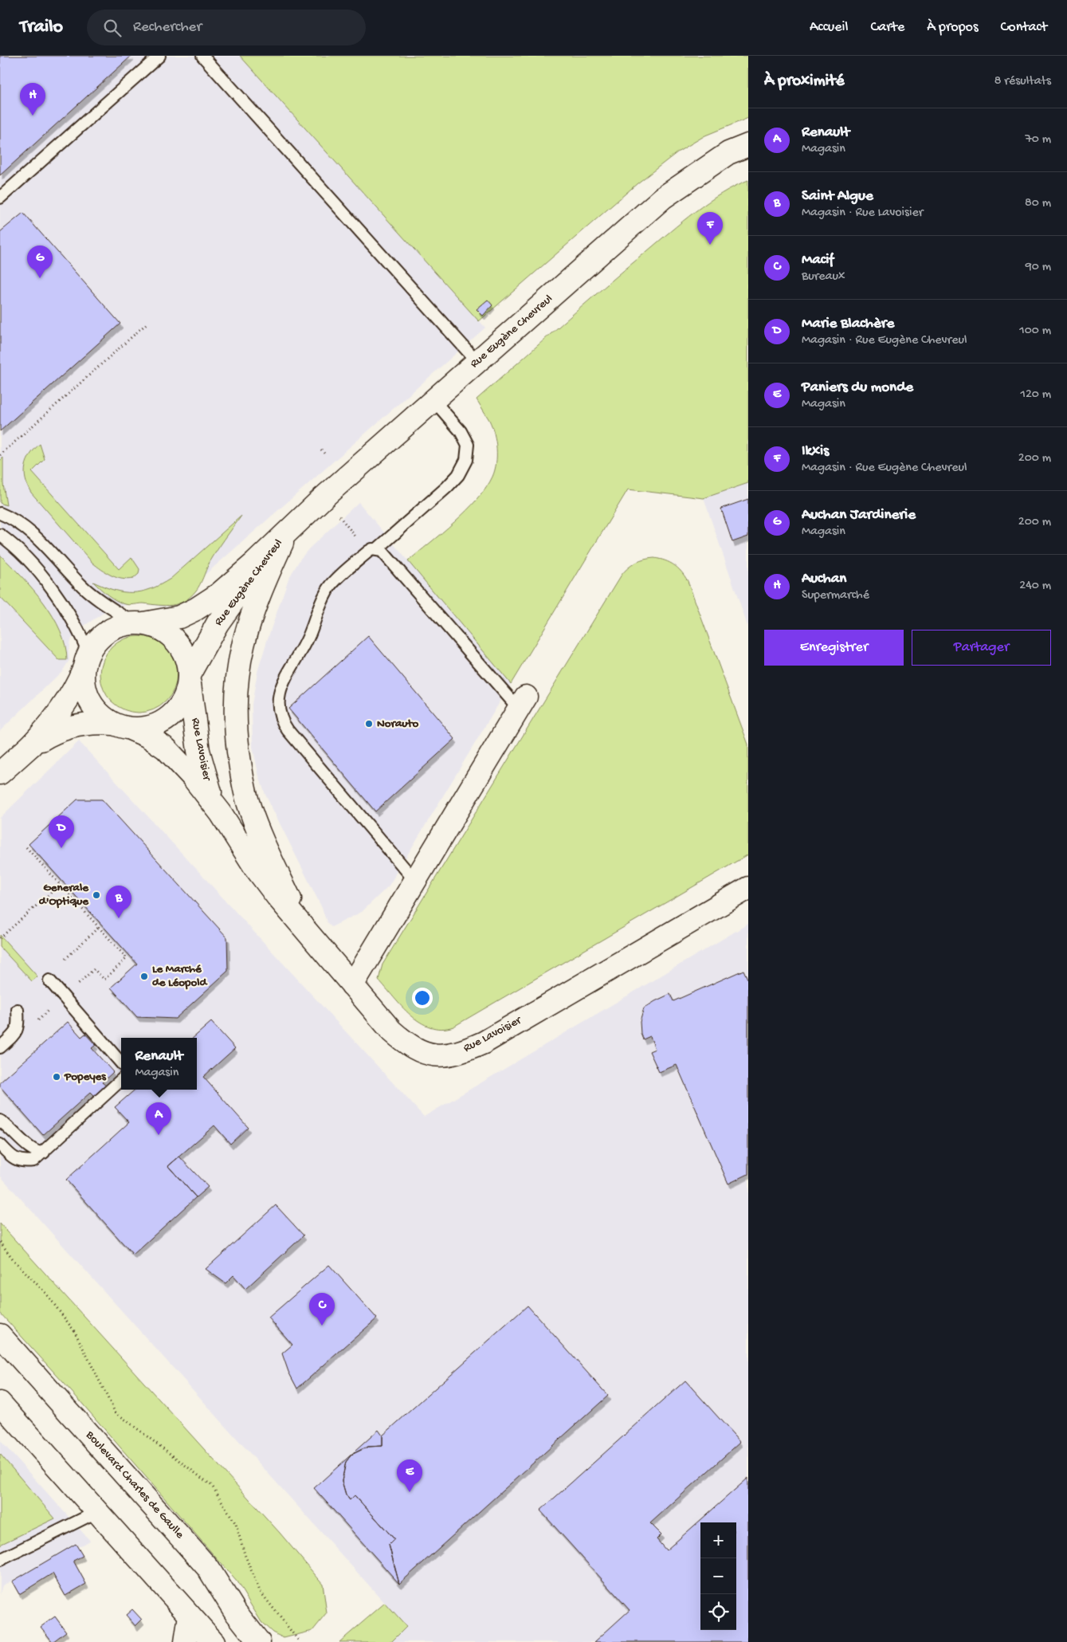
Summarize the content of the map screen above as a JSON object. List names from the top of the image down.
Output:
{
  "streets": {
    "street": ["Rue Eugène Chevreul", "Rue Lavoisier", "Boulevard Charles de Gaulle"]
  },
  "crossings": [
    ["Rue Eugène Chevreul", "Rue Lavoisier"]
  ],
  "places": [
    "Norauto",
    "Generale d'Optique",
    "Le Marché de Léopold",
    "Popeyes"
  ],
  "page": {
    "header": "Trailo",
    "search": "Rechercher",
    "nav": [
      "Accueil",
      "Carte",
      "À propos",
      "Contact"
    ],
    "heading": ["À proximité", "8 résultats"],
    "pins": [
      "H",
      "F",
      "G",
      "D",
      "B",
      "A",
      "C",
      "E"
    ],
    "list": [
      {
        "mark": "A",
        "name": "Renault",
        "note": "Magasin",
        "value": "70 m"
      },
      {
        "mark": "B",
        "name": "Saint Algue",
        "note": "Magasin · Rue Lavoisier",
        "value": "80 m"
      },
      {
        "mark": "C",
        "name": "Macif",
        "note": "Bureaux",
        "value": "90 m"
      },
      {
        "mark": "D",
        "name": "Marie Blachère",
        "note": "Magasin · Rue Eugène Chevreul",
        "value": "100 m"
      },
      {
        "mark": "E",
        "name": "Paniers du monde",
        "note": "Magasin",
        "value": "120 m"
      },
      {
        "mark": "F",
        "name": "Ikxis",
        "note": "Magasin · Rue Eugène Chevreul",
        "value": "200 m"
      },
      {
        "mark": "G",
        "name": "Auchan Jardinerie",
        "note": "Magasin",
        "value": "200 m"
      },
      {
        "mark": "H",
        "name": "Auchan",
        "note": "Supermarché",
        "value": "240 m"
      }
    ],
    "buttons": ["Enregistrer", "Partager"],
    "popup": ["Renault", "Magasin"],
    "map_buttons": ["+", "−"]
  }
}
